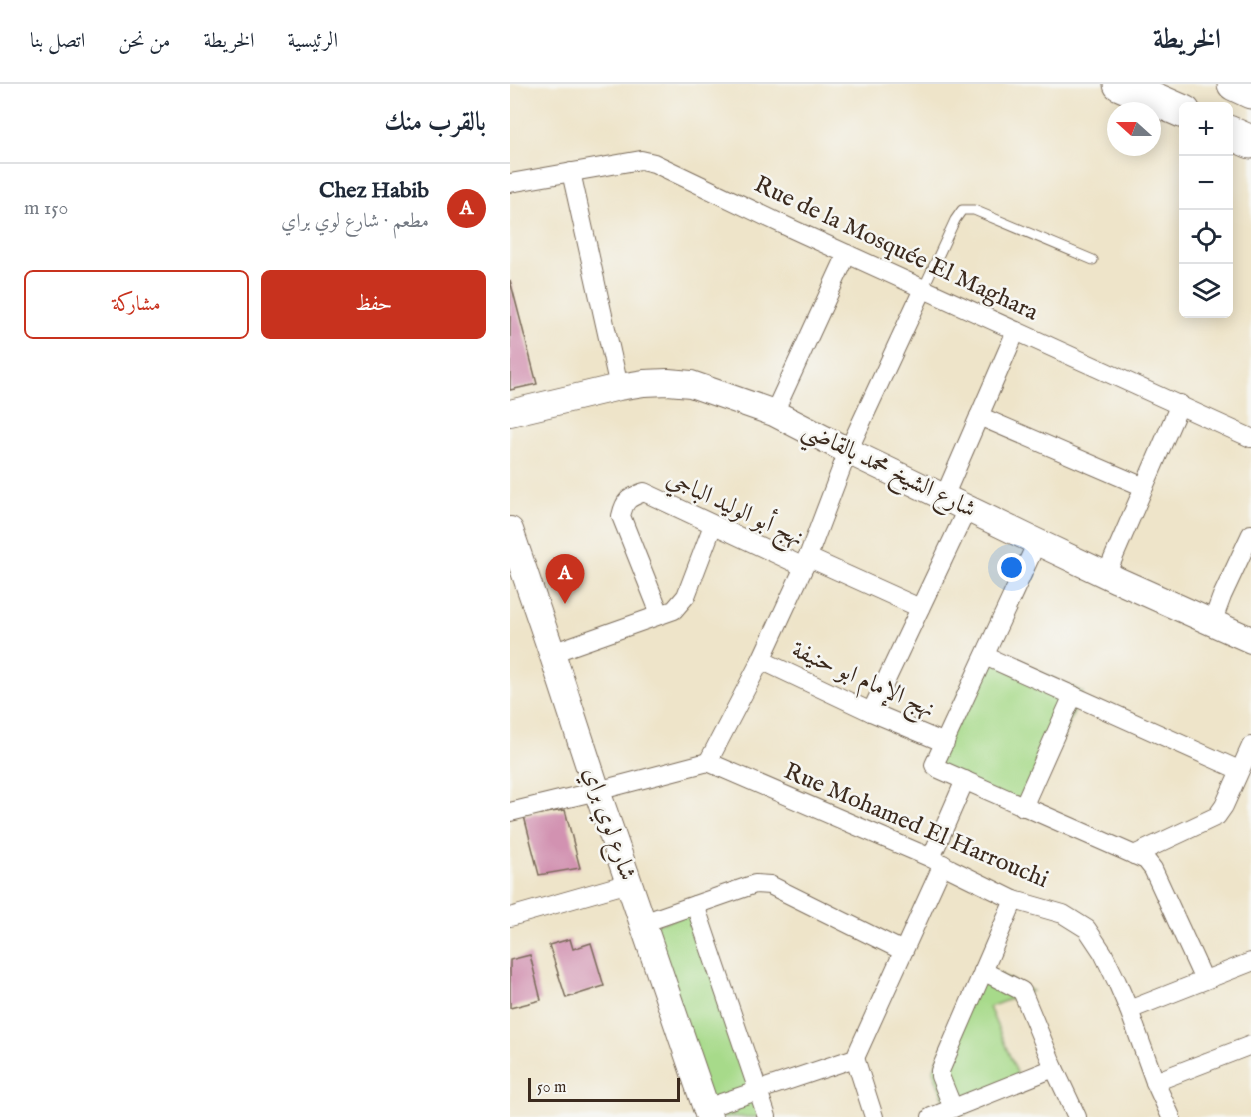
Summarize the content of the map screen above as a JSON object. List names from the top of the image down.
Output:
{
  "streets": {
    "street": [
      "Rue de la Mosquée El Maghara",
      "شارع الشيخ محمد بالقاضي",
      "نهج أبو الوليد الباجي",
      "نهج الإمام ابو حنيفة",
      "شارع لوي براي",
      "Rue Mohamed El Harrouchi"
    ]
  },
  "scale_bar": "50 m",
  "north": "left",
  "page": {
    "header": "الخريطة",
    "nav": [
      "الرئيسية",
      "الخريطة",
      "من نحن",
      "اتصل بنا"
    ],
    "heading": "بالقرب منك",
    "map_buttons": ["+", "−"],
    "list": [
      {
        "mark": "A",
        "name": "Chez Habib",
        "note": "مطعم · شارع لوي براي",
        "value": "150 m"
      }
    ],
    "buttons": ["حفظ", "مشاركة"],
    "pins": "A",
    "scale": "50 m"
  }
}
